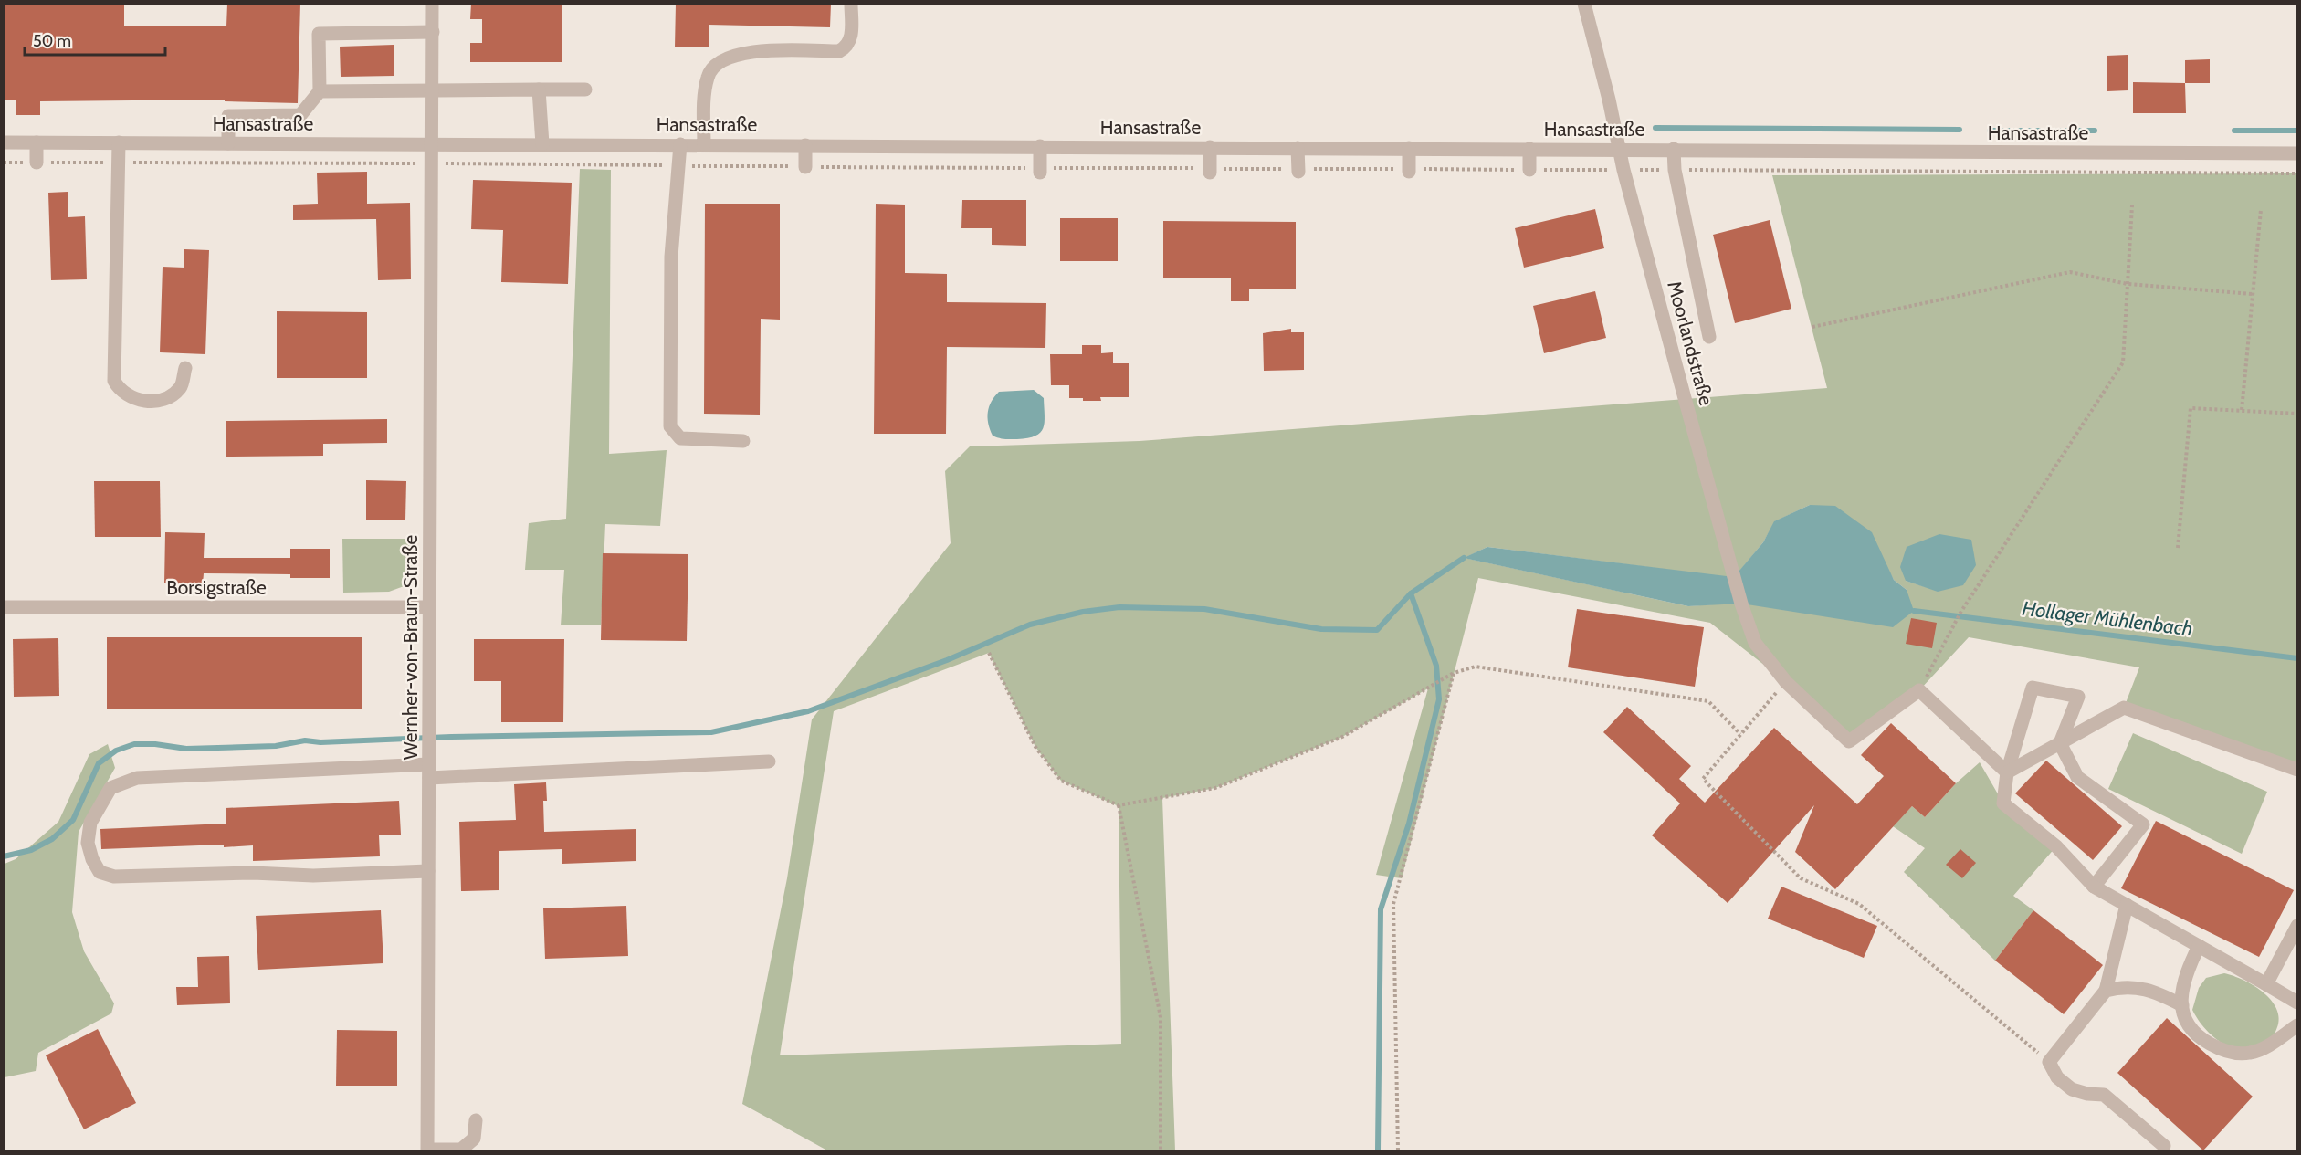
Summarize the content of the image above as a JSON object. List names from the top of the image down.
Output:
{
  "streets": {
    "street": [
      "Hansastraße",
      "Moorlandstraße",
      "Borsigstraße",
      "Wernher-von-Braun-Straße"
    ]
  },
  "crossings": [
    ["Hansastraße", "Moorlandstraße"],
    ["Hansastraße", "Wernher-von-Braun-Straße"],
    ["Borsigstraße", "Wernher-von-Braun-Straße"]
  ],
  "water": ["Hollager Mühlenbach"],
  "scale_bar": "50 m"
}
